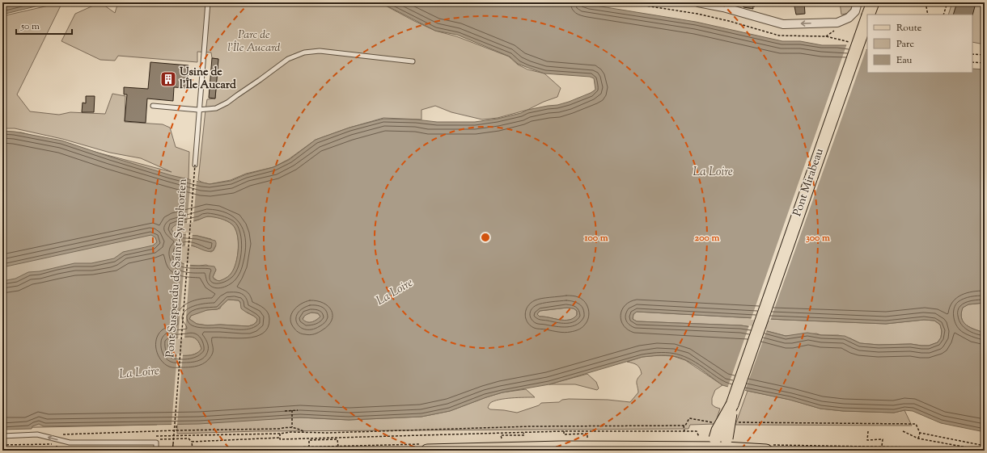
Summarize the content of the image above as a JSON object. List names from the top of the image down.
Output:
{
  "streets": {
    "main road": ["Pont Mirabeau"],
    "path": ["Pont Suspendu de Saint-Symphorien"]
  },
  "water": ["La Loire"],
  "parks": ["Parc de l'Île Aucard"],
  "places": {
    "building": ["Usine de l'Île Aucard"]
  },
  "legend": ["Route", "Parc", "Eau"],
  "scale_bar": "50 m",
  "rings": ["100 m", "200 m", "300 m"]
}
